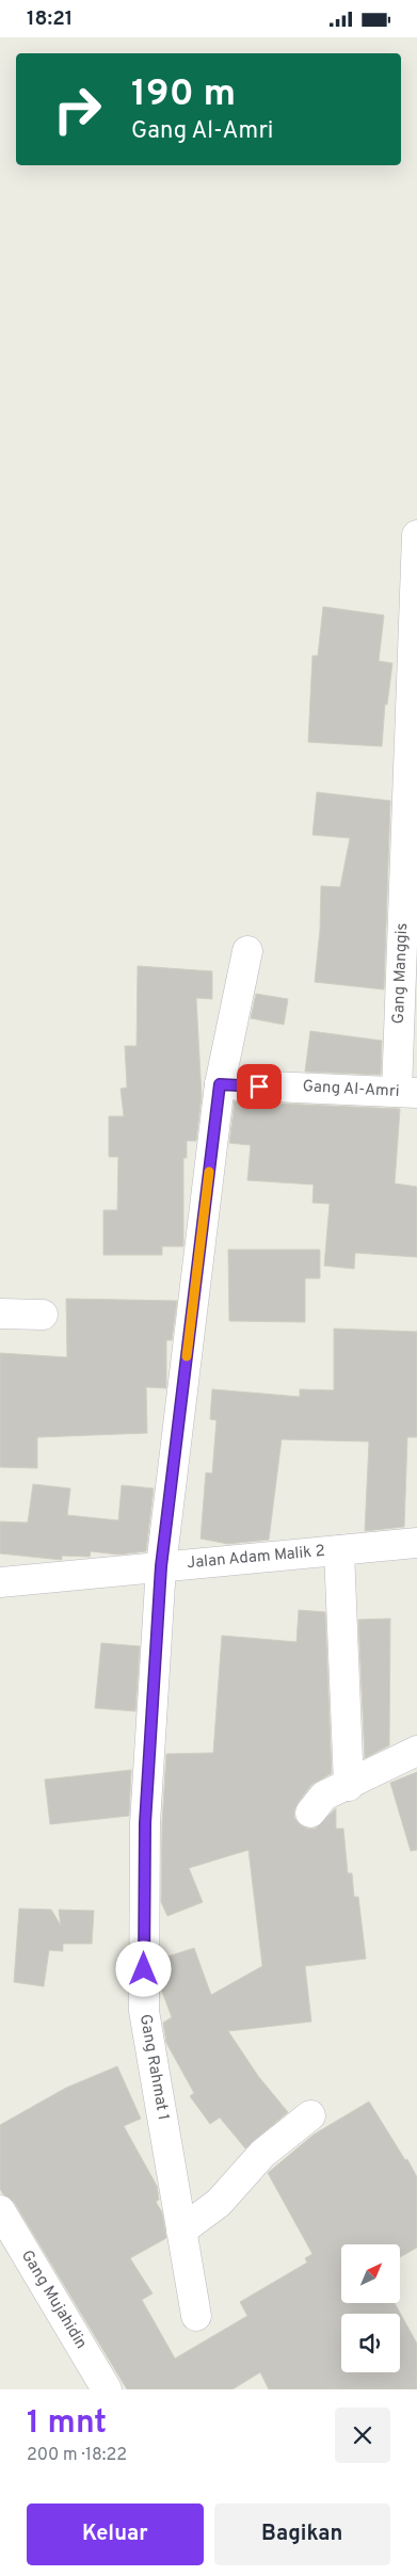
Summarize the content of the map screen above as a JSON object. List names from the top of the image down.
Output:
{
  "streets": {
    "street": [
      "Gang Manggis",
      "Gang Al-Amri",
      "Jalan Adam Malik 2",
      "Gang Rahmat 1",
      "Gang Mujahidin"
    ]
  },
  "crossings": [
    ["Gang Manggis", "Gang Al-Amri"],
    ["Gang Al-Amri", "Gang Rahmat 1"],
    ["Jalan Adam Malik 2", "Gang Rahmat 1"]
  ],
  "north": "top right",
  "page": {
    "status": "18:21",
    "turn": ["190 m", "Gang Al-Amri"],
    "heading": ["1 mnt", "200 m · 18:22"],
    "buttons": ["Keluar", "Bagikan"]
  }
}
